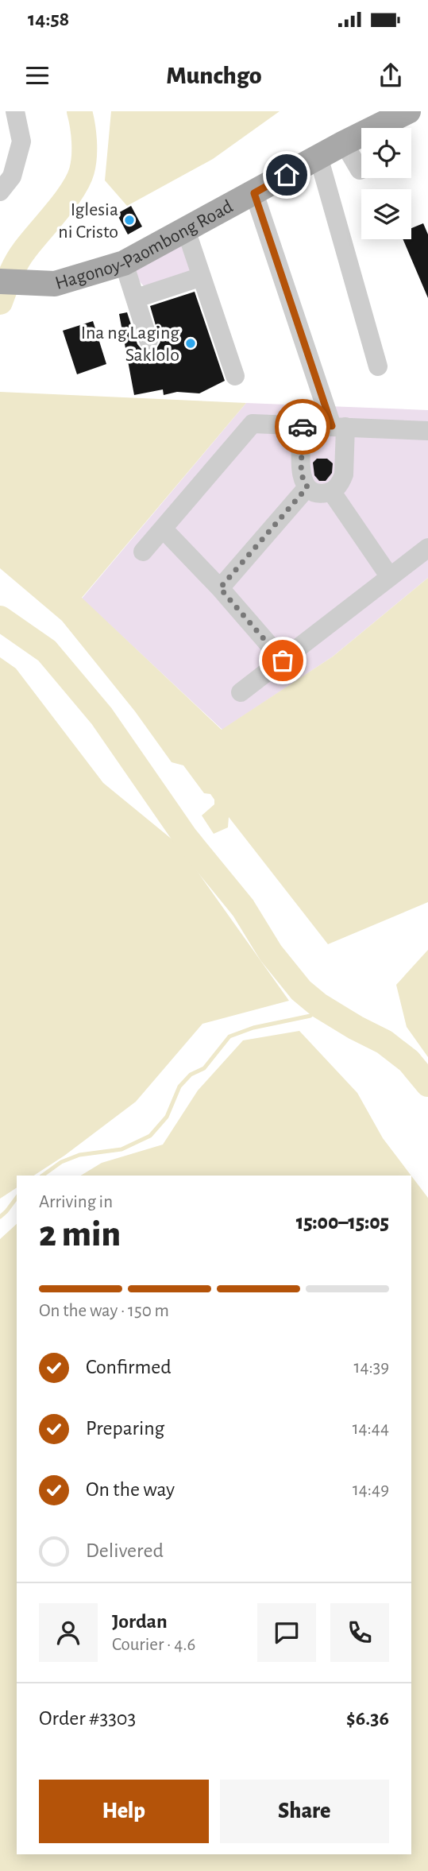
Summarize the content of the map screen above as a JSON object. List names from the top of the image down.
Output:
{
  "streets": {
    "main road": ["Hagonoy-Paombong Road"]
  },
  "places": ["Iglesia ni Cristo", "Ina ng Laging Saklolo"],
  "page": {
    "status": "14:58",
    "header": "Munchgo",
    "heading": ["2 min", "Arriving in", "15:00–15:05"],
    "panel": [
      "Jordan",
      "Courier · 4.6",
      "Order #3303",
      "$6.36"
    ],
    "bar": "On the way · 150 m",
    "list": [
      ["Confirmed", "14:39"],
      ["Preparing", "14:44"],
      ["On the way", "14:49"],
      "Delivered"
    ],
    "buttons": ["Help", "Share"]
  }
}
